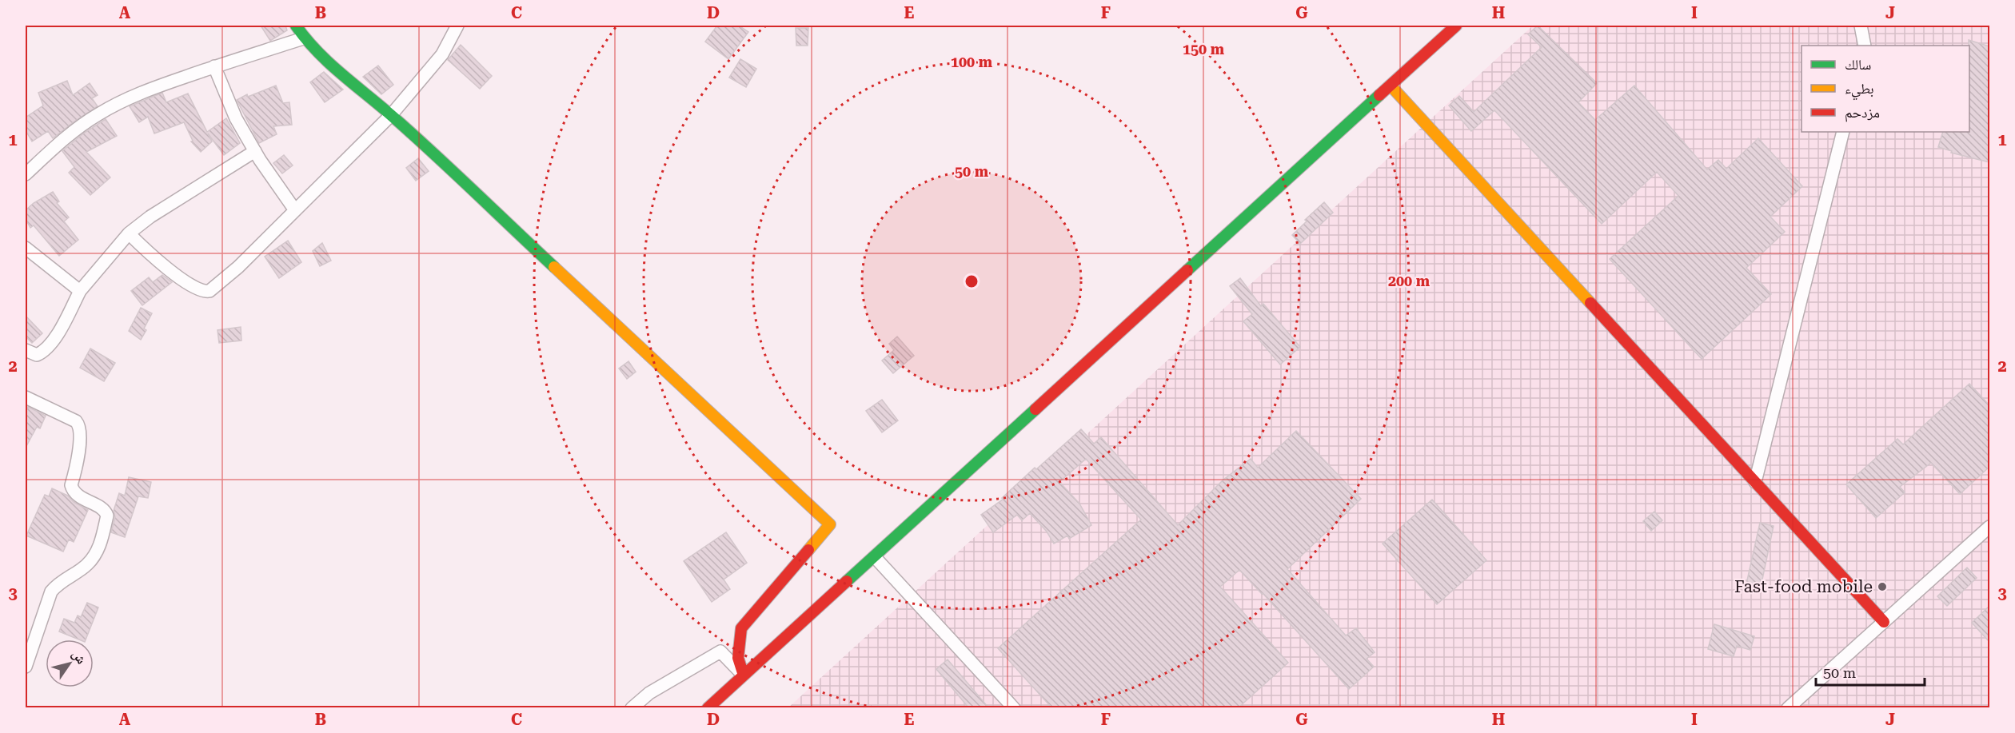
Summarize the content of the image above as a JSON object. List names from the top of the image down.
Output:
{
  "places": ["Fast-food mobile"],
  "legend": ["سالك", "بطيء", "مزدحم"],
  "scale_bar": "50 m",
  "north": "top right",
  "grid": {
    "columns": [
      "A",
      "B",
      "C",
      "D",
      "E",
      "F",
      "G",
      "H",
      "I",
      "J"
    ],
    "rows": ["1", "2", "3"]
  },
  "rings": [
    "150 m",
    "100 m",
    "50 m",
    "200 m"
  ]
}
